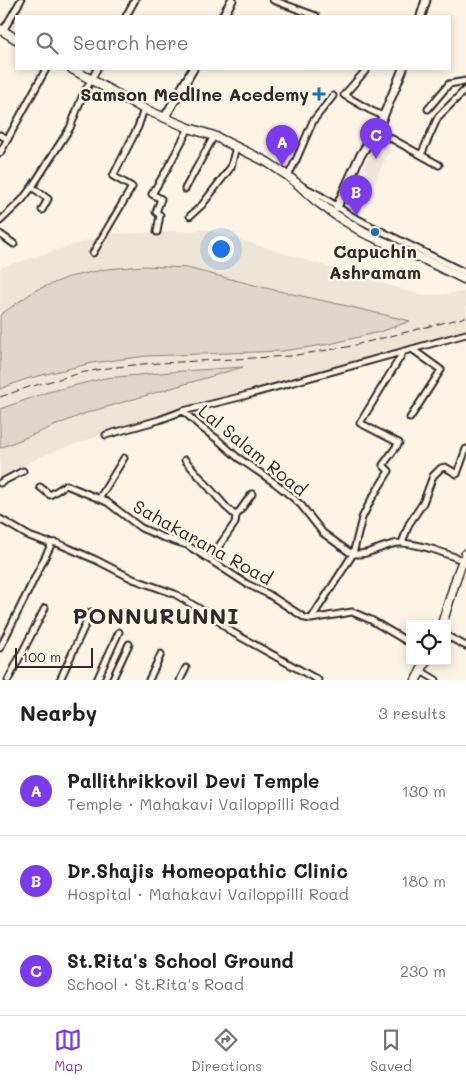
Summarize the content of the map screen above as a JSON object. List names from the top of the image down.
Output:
{
  "streets": {
    "street": ["Lal Salam Road", "Sahakarana Road"]
  },
  "districts": ["PONNURUNNI"],
  "places": {
    "health": ["Samson Medline Acedemy"],
    "other": ["Capuchin Ashramam"]
  },
  "scale_bar": "100 m",
  "page": {
    "search": "Search here",
    "pins": ["C", "A", "B"],
    "scale": "100 m",
    "heading": ["Nearby", "3 results"],
    "list": [
      {
        "mark": "A",
        "name": "Pallithrikkovil Devi Temple",
        "note": "Temple · Mahakavi Vailoppilli Road",
        "value": "130 m"
      },
      {
        "mark": "B",
        "name": "Dr.Shajis Homeopathic Clinic",
        "note": "Hospital · Mahakavi Vailoppilli Road",
        "value": "180 m"
      },
      {
        "mark": "C",
        "name": "St.Rita's School Ground",
        "note": "School · St.Rita's Road",
        "value": "230 m"
      }
    ],
    "nav": ["Map", "Directions", "Saved"]
  }
}
